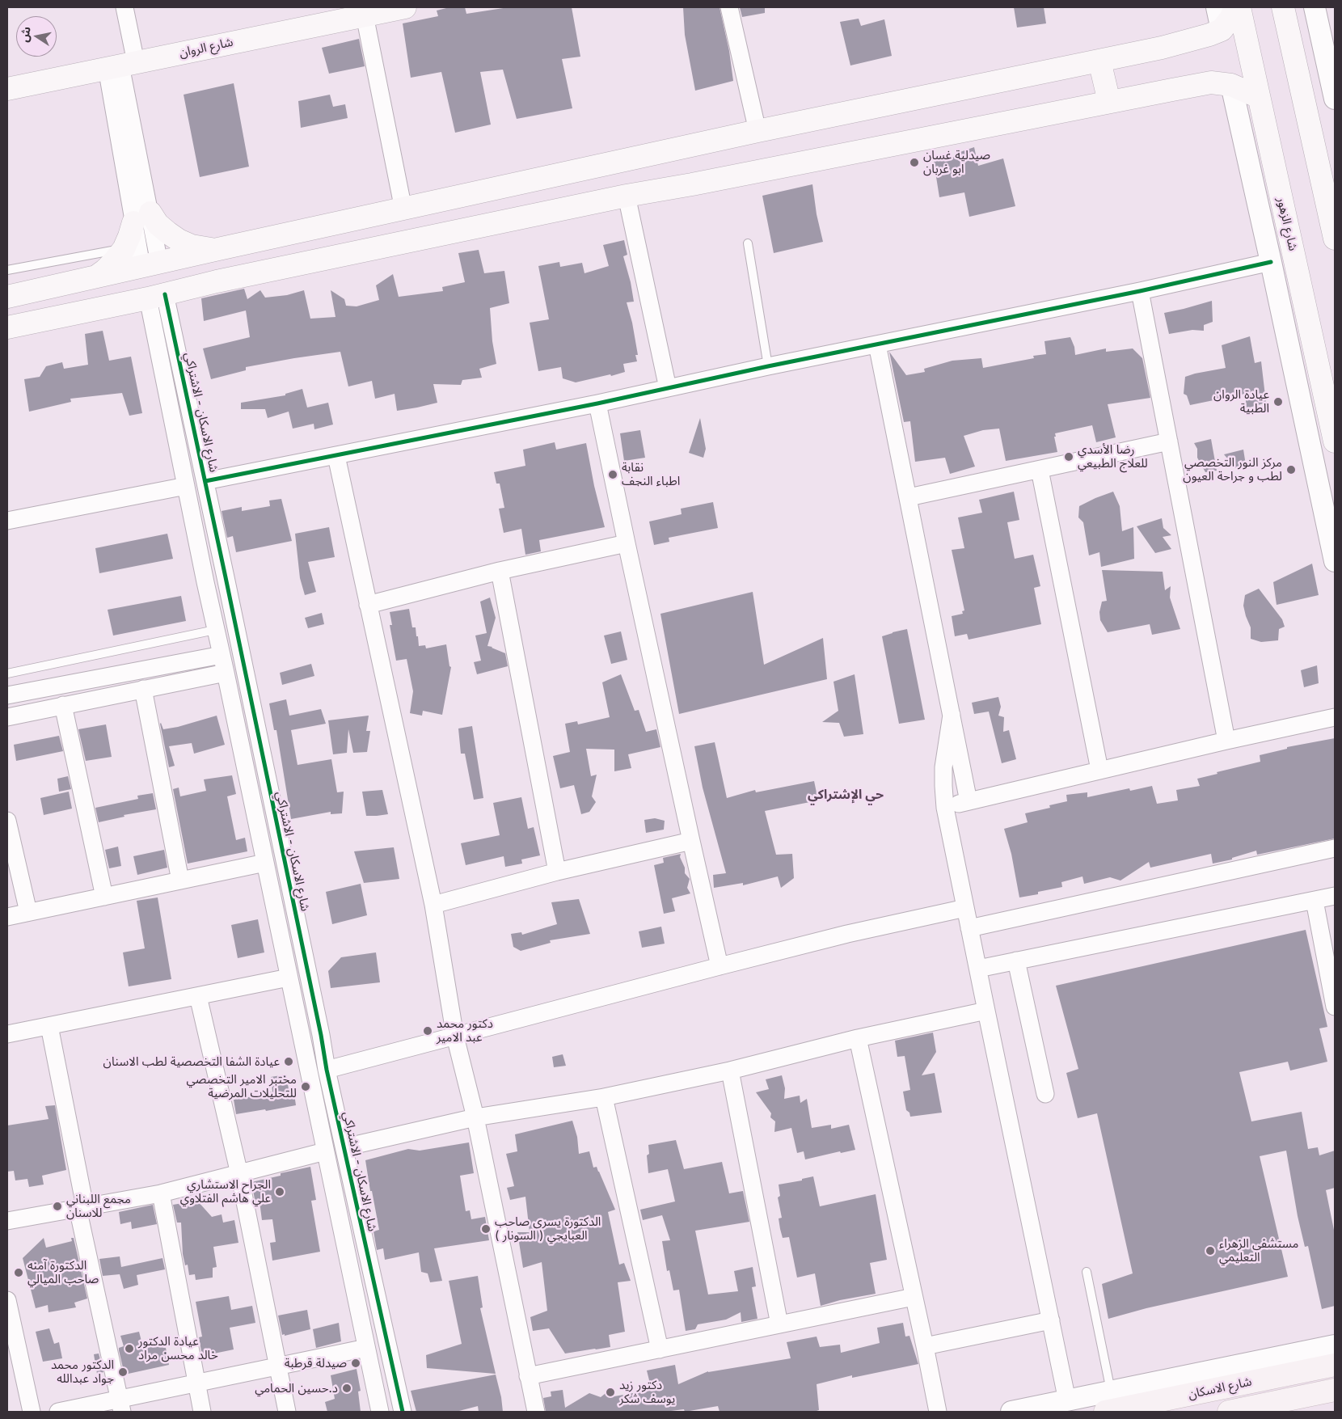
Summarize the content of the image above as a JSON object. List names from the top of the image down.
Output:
{
  "streets": {
    "main road": ["شارع الروان", "شارع الزهور", "شارع الاسكان"],
    "street": ["شارع الاسكان - الاشتراكي"]
  },
  "districts": ["حي الإشتراكي"],
  "places": [
    "صيدلية غسان ابو غربان",
    "عيادة الروان الطبية",
    "رضا الأسدي للعلاج الطبيعي",
    "مركز النور التخصصي لطب و جراحة العيون",
    "نقابة اطباء النجف",
    "دكتور محمد عبد الامير",
    "عيادة الشفا التخصصية لطب الاسنان",
    "مختبر الامير التخصصي للتحليلات المرضية",
    "الجراح الاستشاري علي هاشم الفتلاوي",
    "مجمع اللبناني للاسنان",
    "الدكتورة يسرى صاحب العبايجي ( السونار )",
    "مستشفى الزهراء التعليمي",
    "الدكتورة آمنه صاحب الميالي",
    "عيادة الدكتور خالد محسن مراد",
    "صيدلة قرطبة",
    "الدكتور محمد جواد عبدالله",
    "د.حسين الحمامي",
    "دكتور زيد يوسف شكر"
  ],
  "north": "left"
}
